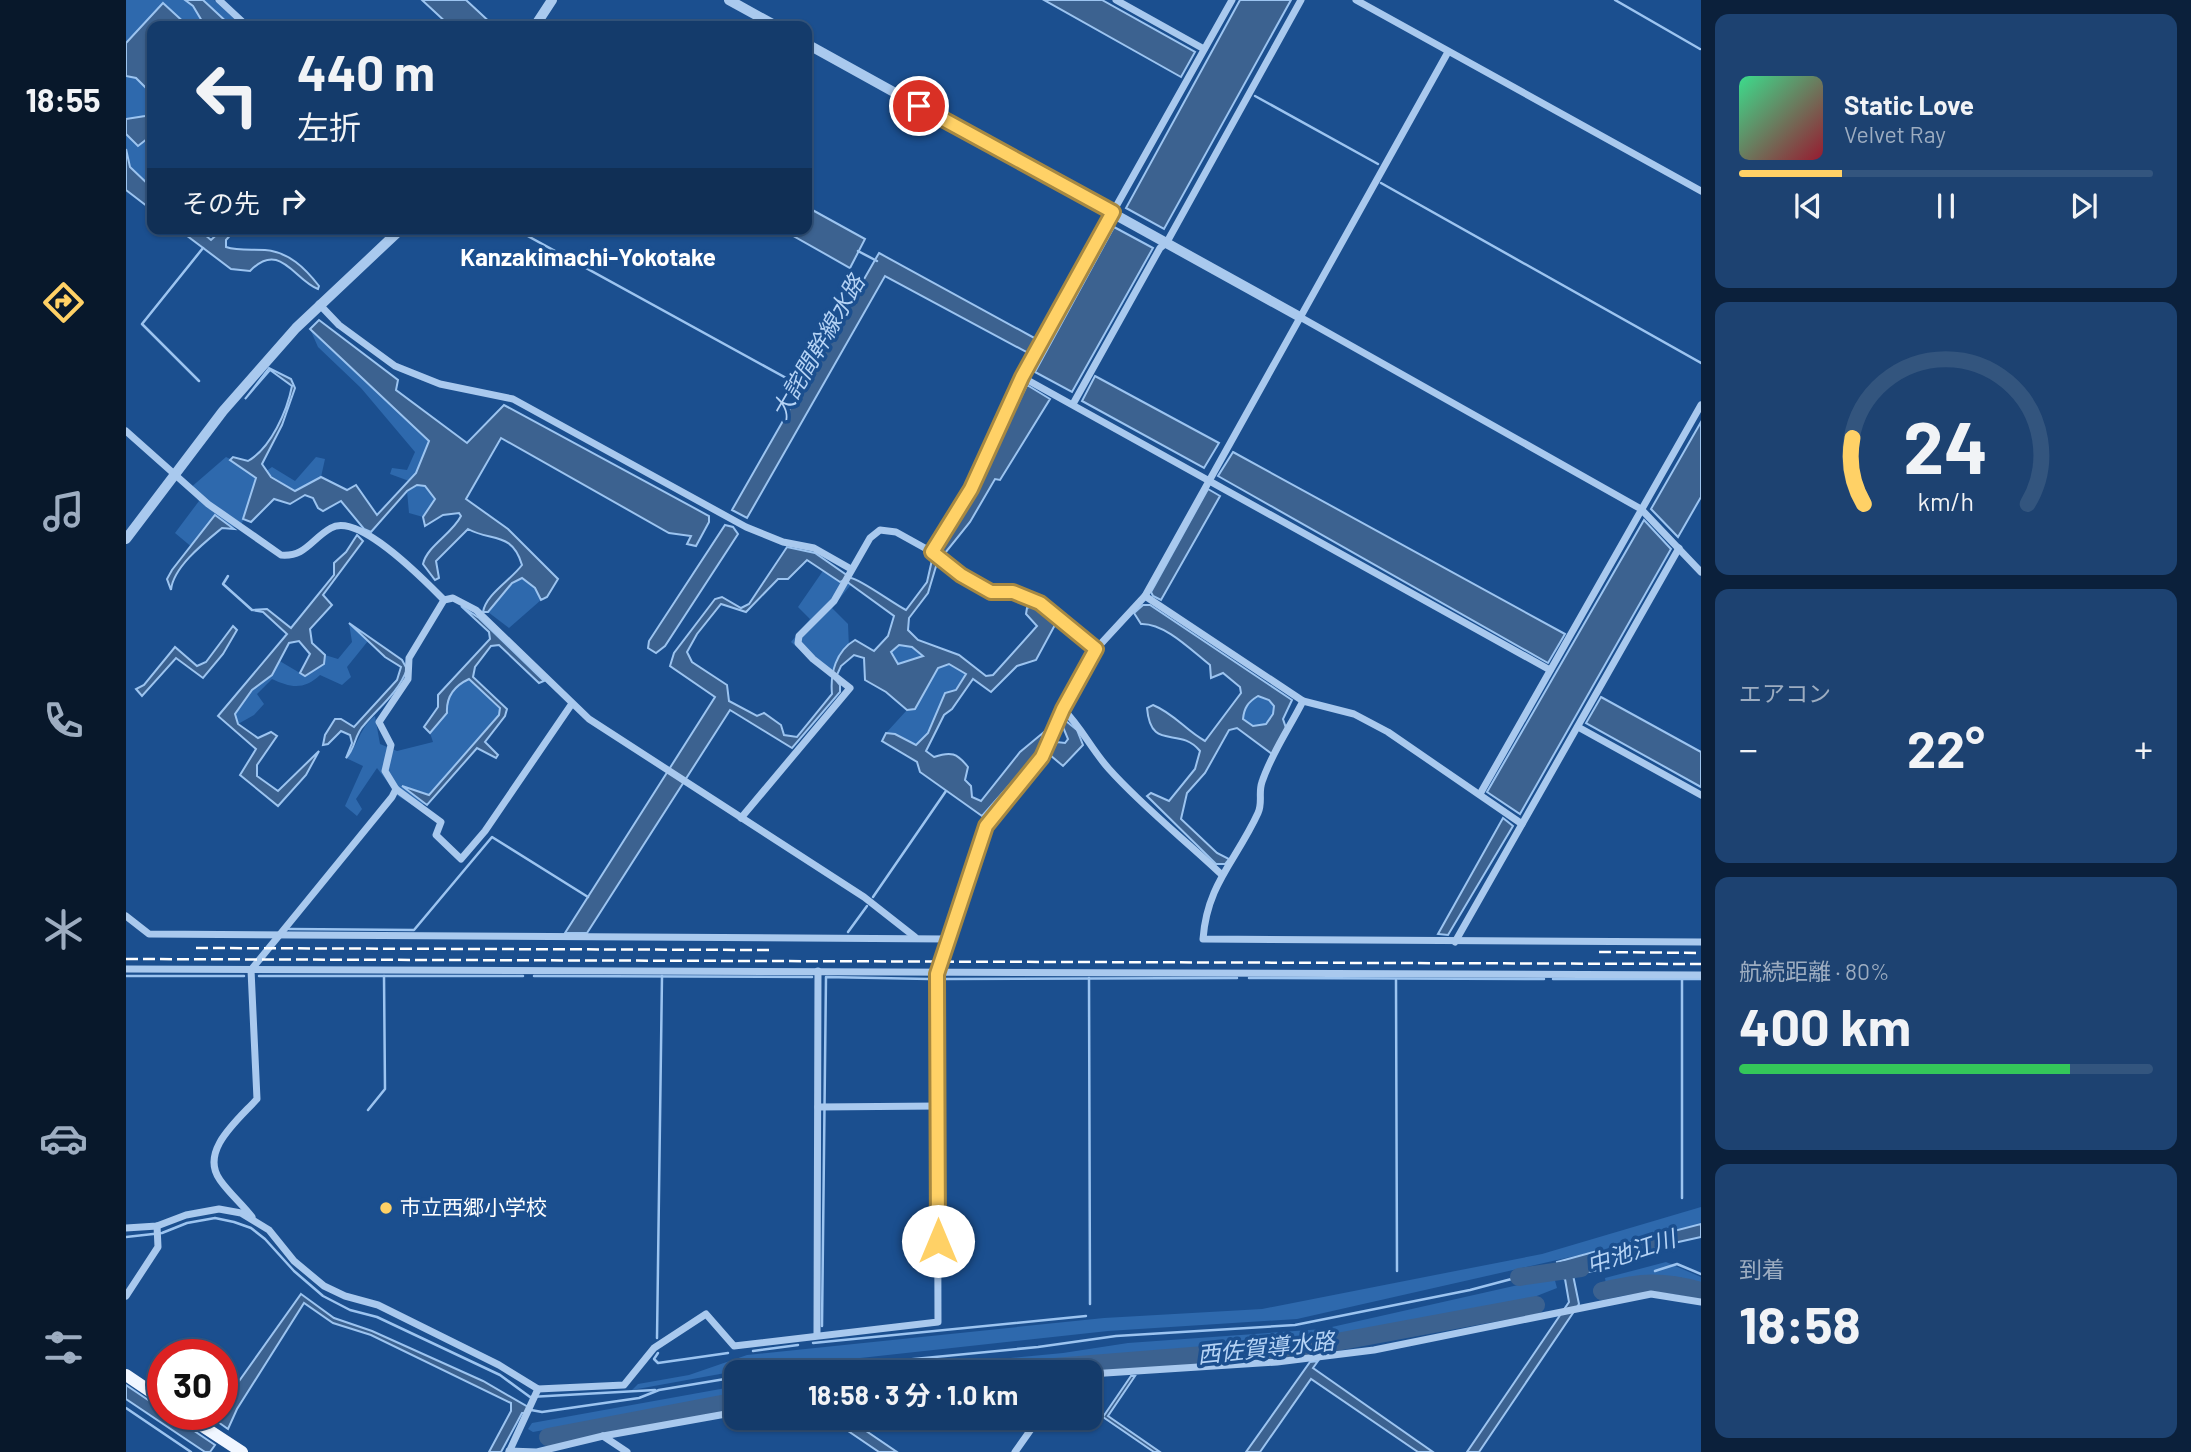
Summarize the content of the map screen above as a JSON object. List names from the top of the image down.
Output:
{
  "districts": ["Kanzakimachi-Yokotake"],
  "water": ["大詫間幹線水路", "中池江川", "西佐賀導水路"],
  "places": ["市立西郷小学校"],
  "page": {
    "tabs": "18:55",
    "turn": ["440 m", "左折"],
    "song": ["Static Love", "Velvet Ray"],
    "then": "その先",
    "tile": [
      "エアコン",
      ["航続距離 · 80%", "400 km"],
      ["到着", "18:58"]
    ],
    "heat": ["−", "22°", "+"],
    "limit": "30",
    "trip": "18:58 · 3 分 · 1.0 km",
    "gauge": ["24", "km/h"]
  }
}
